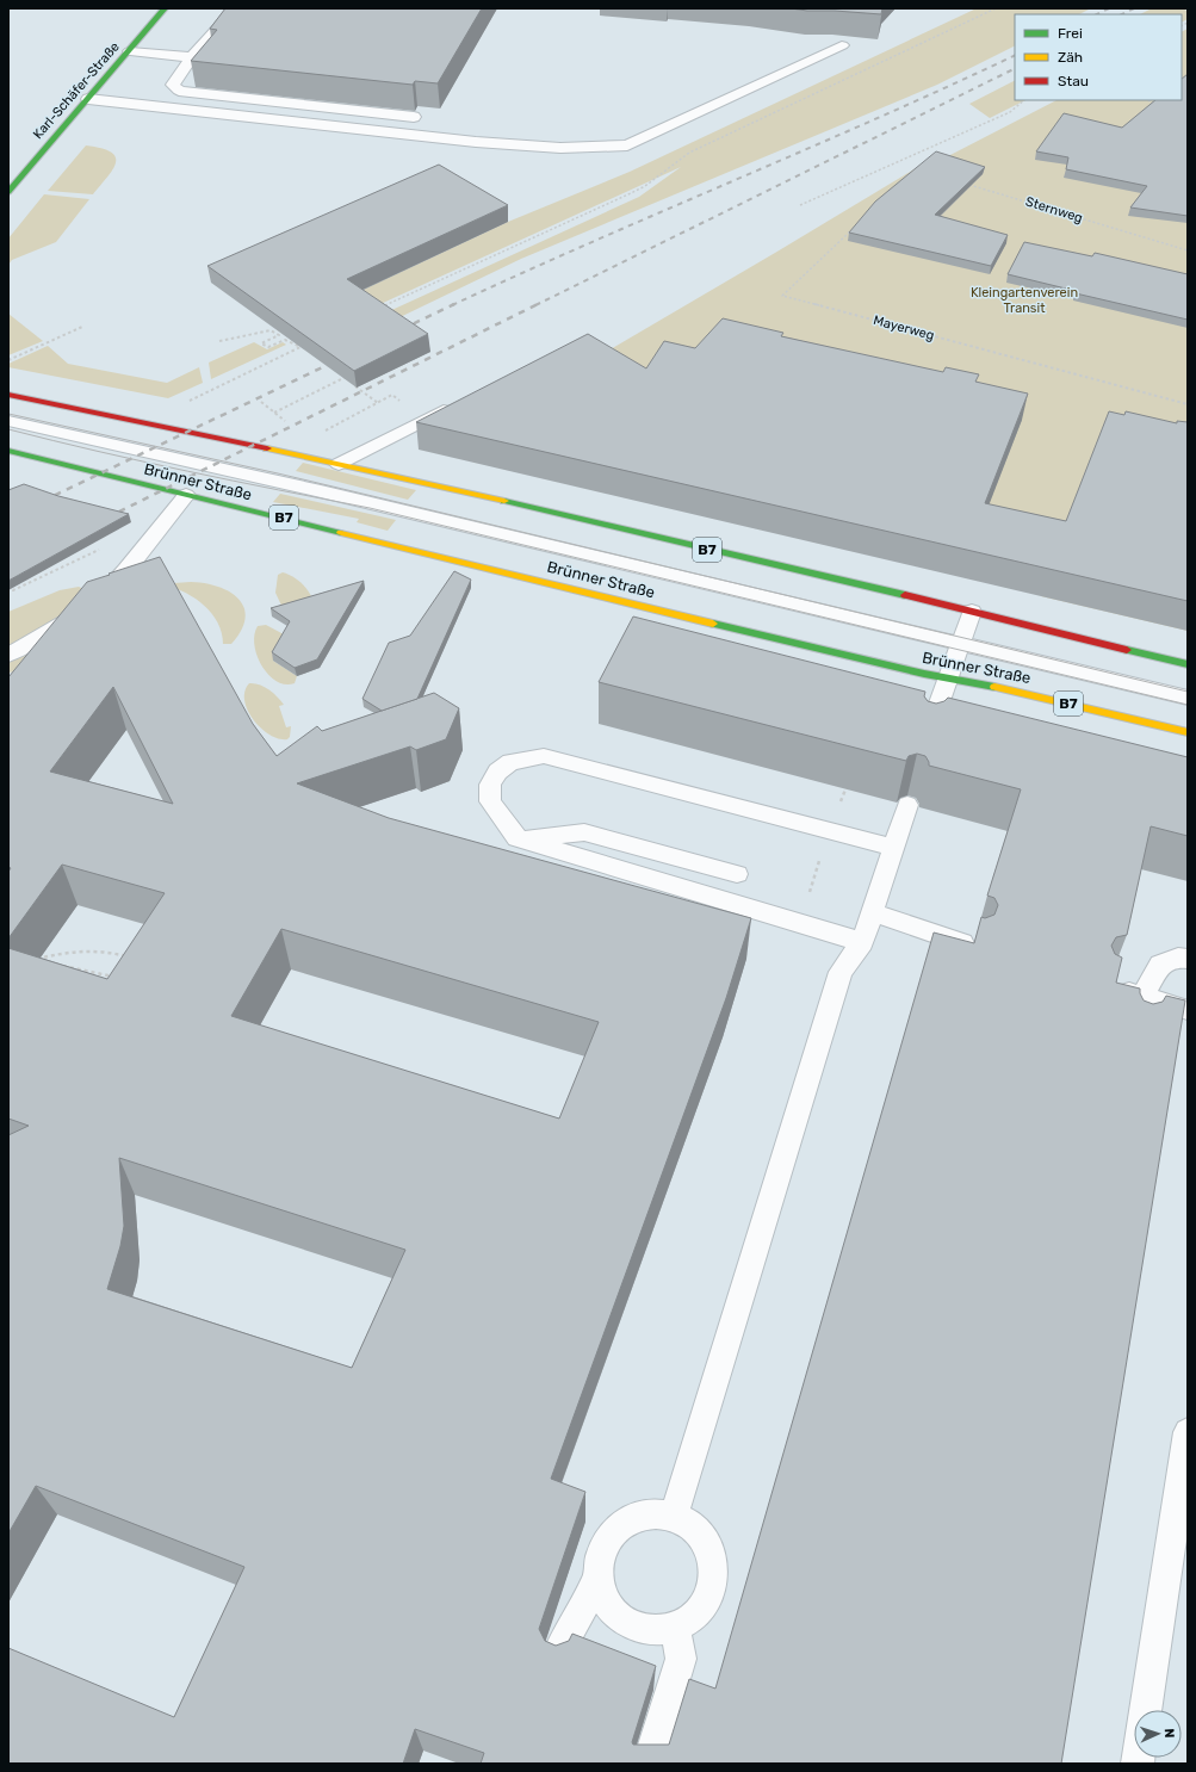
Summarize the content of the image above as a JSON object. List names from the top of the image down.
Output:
{
  "streets": {
    "main road": ["Karl-Schäfer-Straße", "Brünner Straße", "B7"],
    "path": ["Sternweg", "Mayerweg"]
  },
  "parks": ["Kleingartenverein Transit"],
  "legend": ["Frei", "Zäh", "Stau"],
  "north": "right"
}
